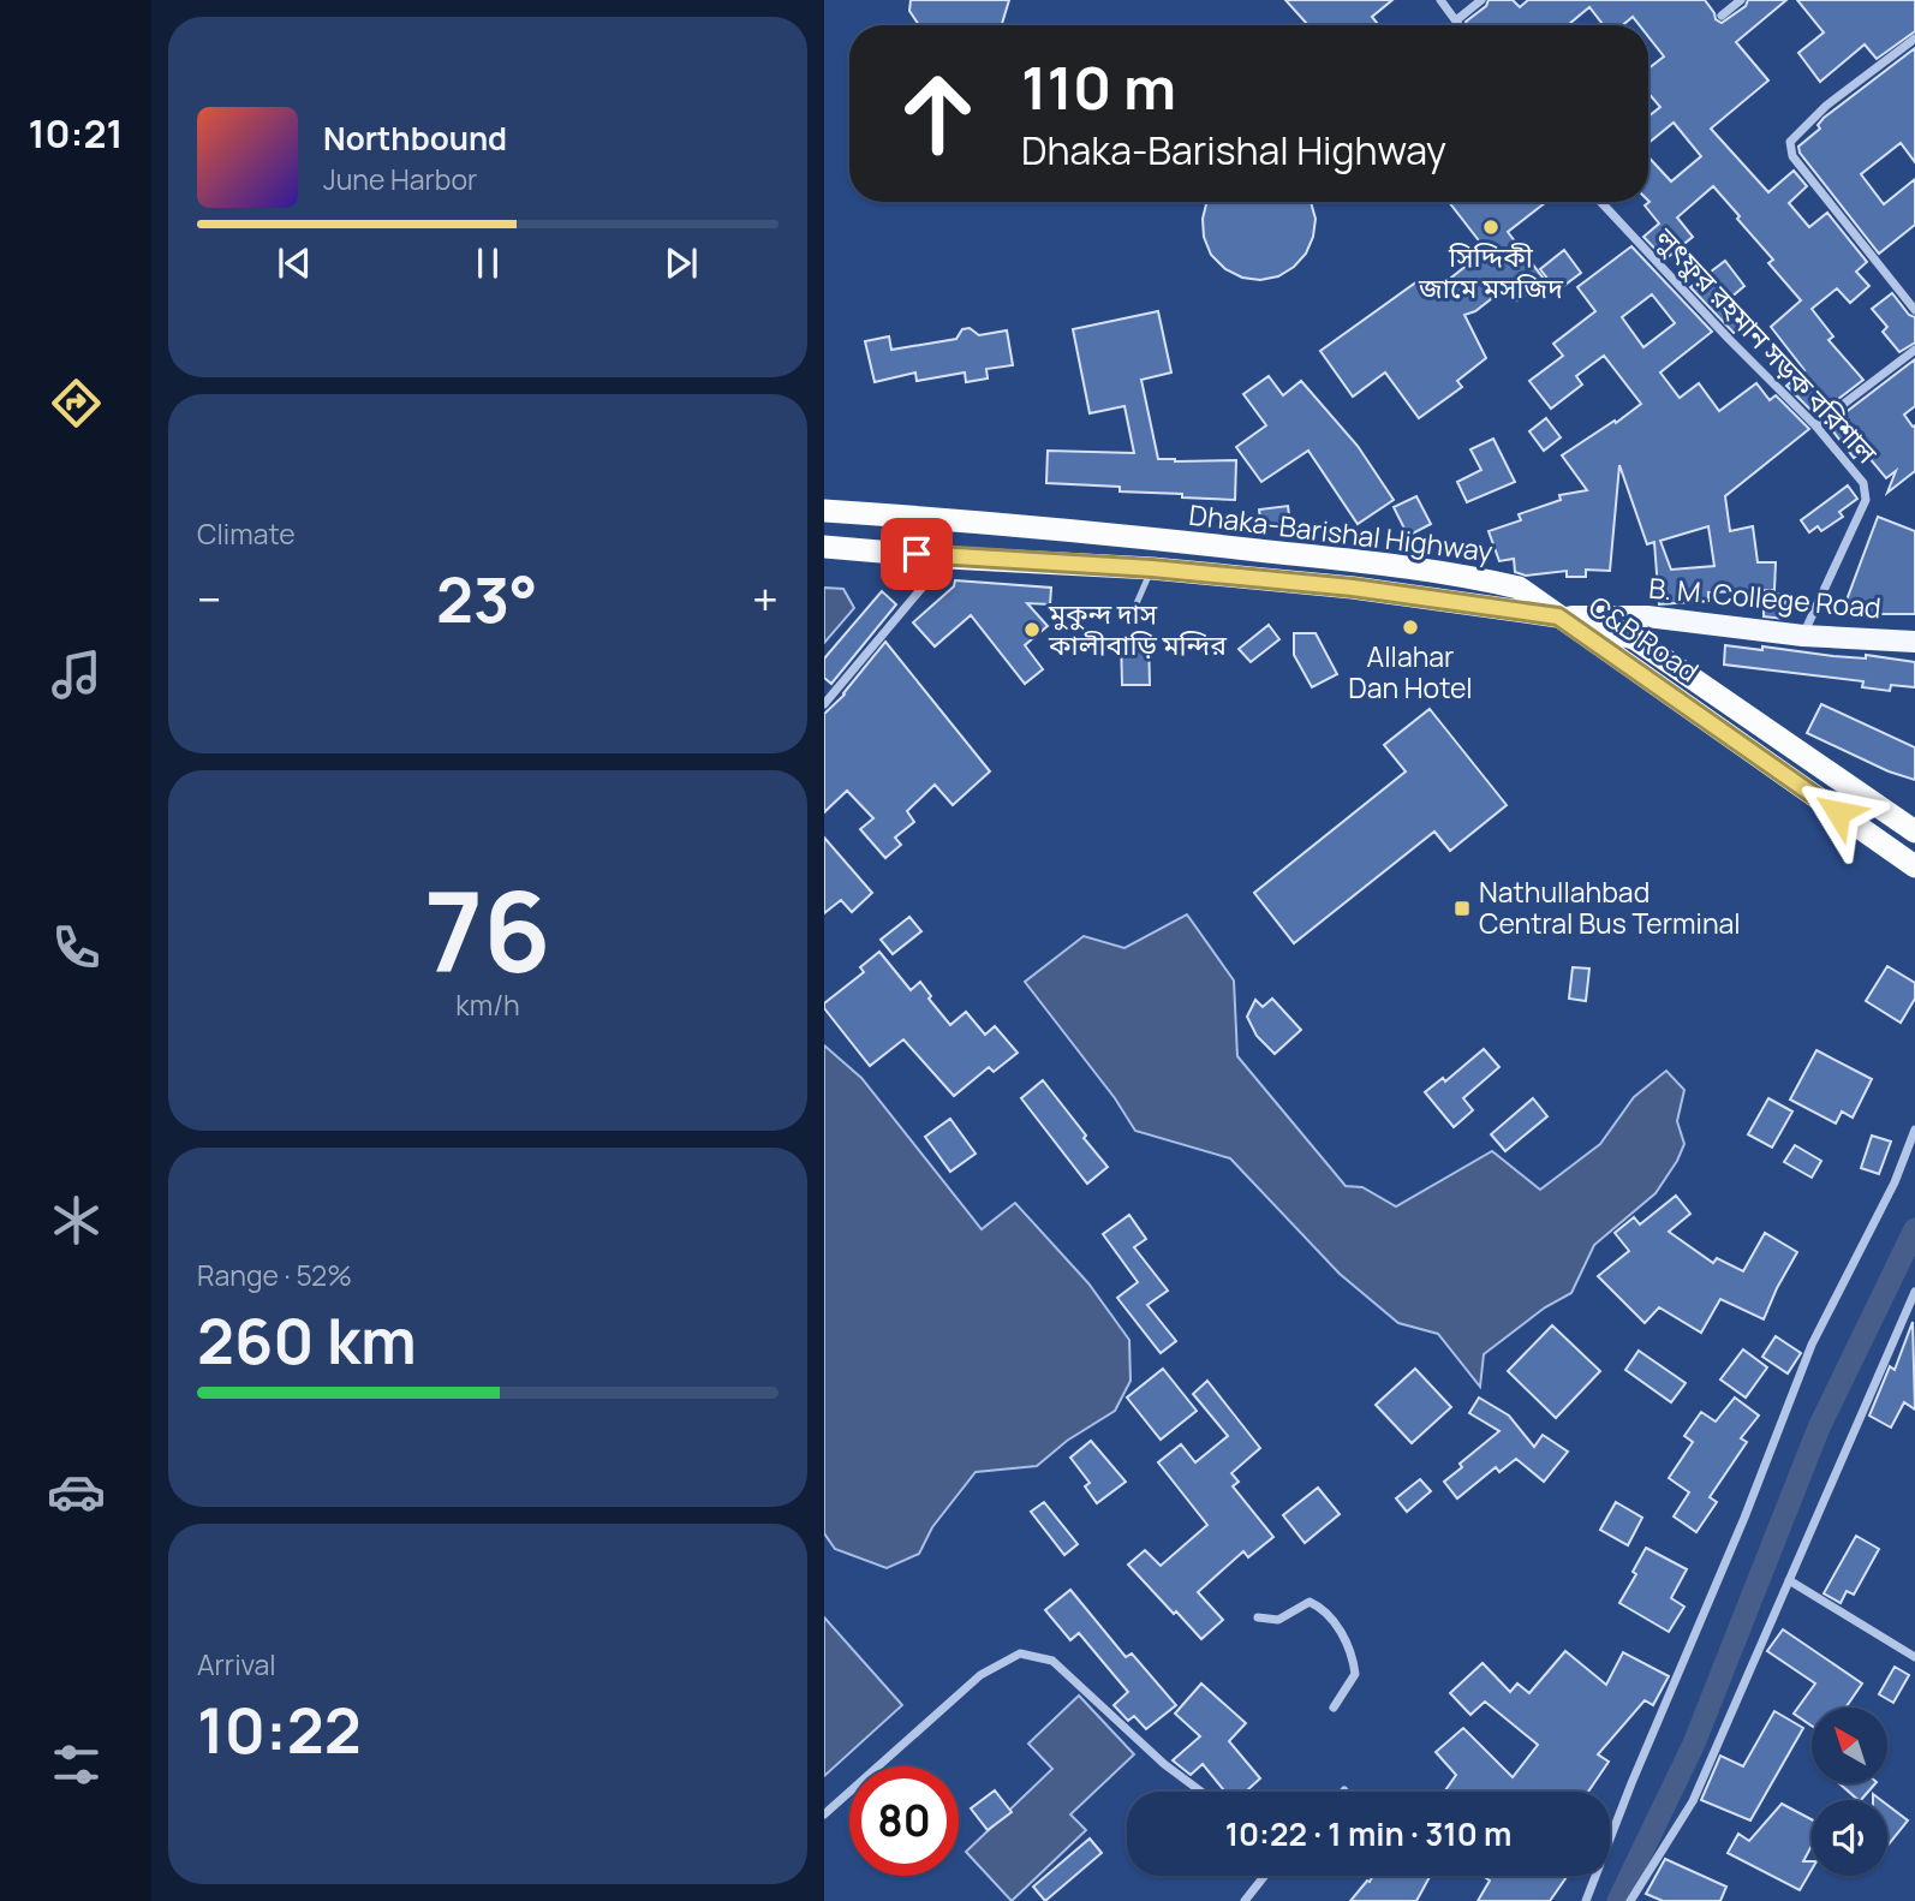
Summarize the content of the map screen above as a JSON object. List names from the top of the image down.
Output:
{
  "streets": {
    "highway": ["Dhaka-Barishal Highway", "C&B Road"],
    "main road": ["B. M. College Road"],
    "street": ["লুৎফুর রহমান সড়ক বরিশাল"]
  },
  "crossings": [
    ["লুৎফুর রহমান সড়ক বরিশাল", "B. M. College Road"],
    ["Dhaka-Barishal Highway", "B. M. College Road"],
    ["Dhaka-Barishal Highway", "C&B Road"],
    ["B. M. College Road", "C&B Road"]
  ],
  "places": {
    "other": ["সিদ্দিকী জামে মসজিদ", "Allahar Dan Hotel", "মুকুন্দ দাস কালীবাড়ি মন্দির"],
    "transit": ["Nathullahbad Central Bus Terminal"]
  },
  "north": "top left",
  "page": {
    "tabs": "10:21",
    "turn": ["110 m", "Dhaka-Barishal Highway"],
    "song": ["Northbound", "June Harbor"],
    "tile": [
      "Climate",
      ["76", "km/h"],
      ["Range · 52%", "260 km"],
      ["Arrival", "10:22"]
    ],
    "heat": ["−", "23°", "+"],
    "limit": "80",
    "trip": "10:22 · 1 min · 310 m"
  }
}
